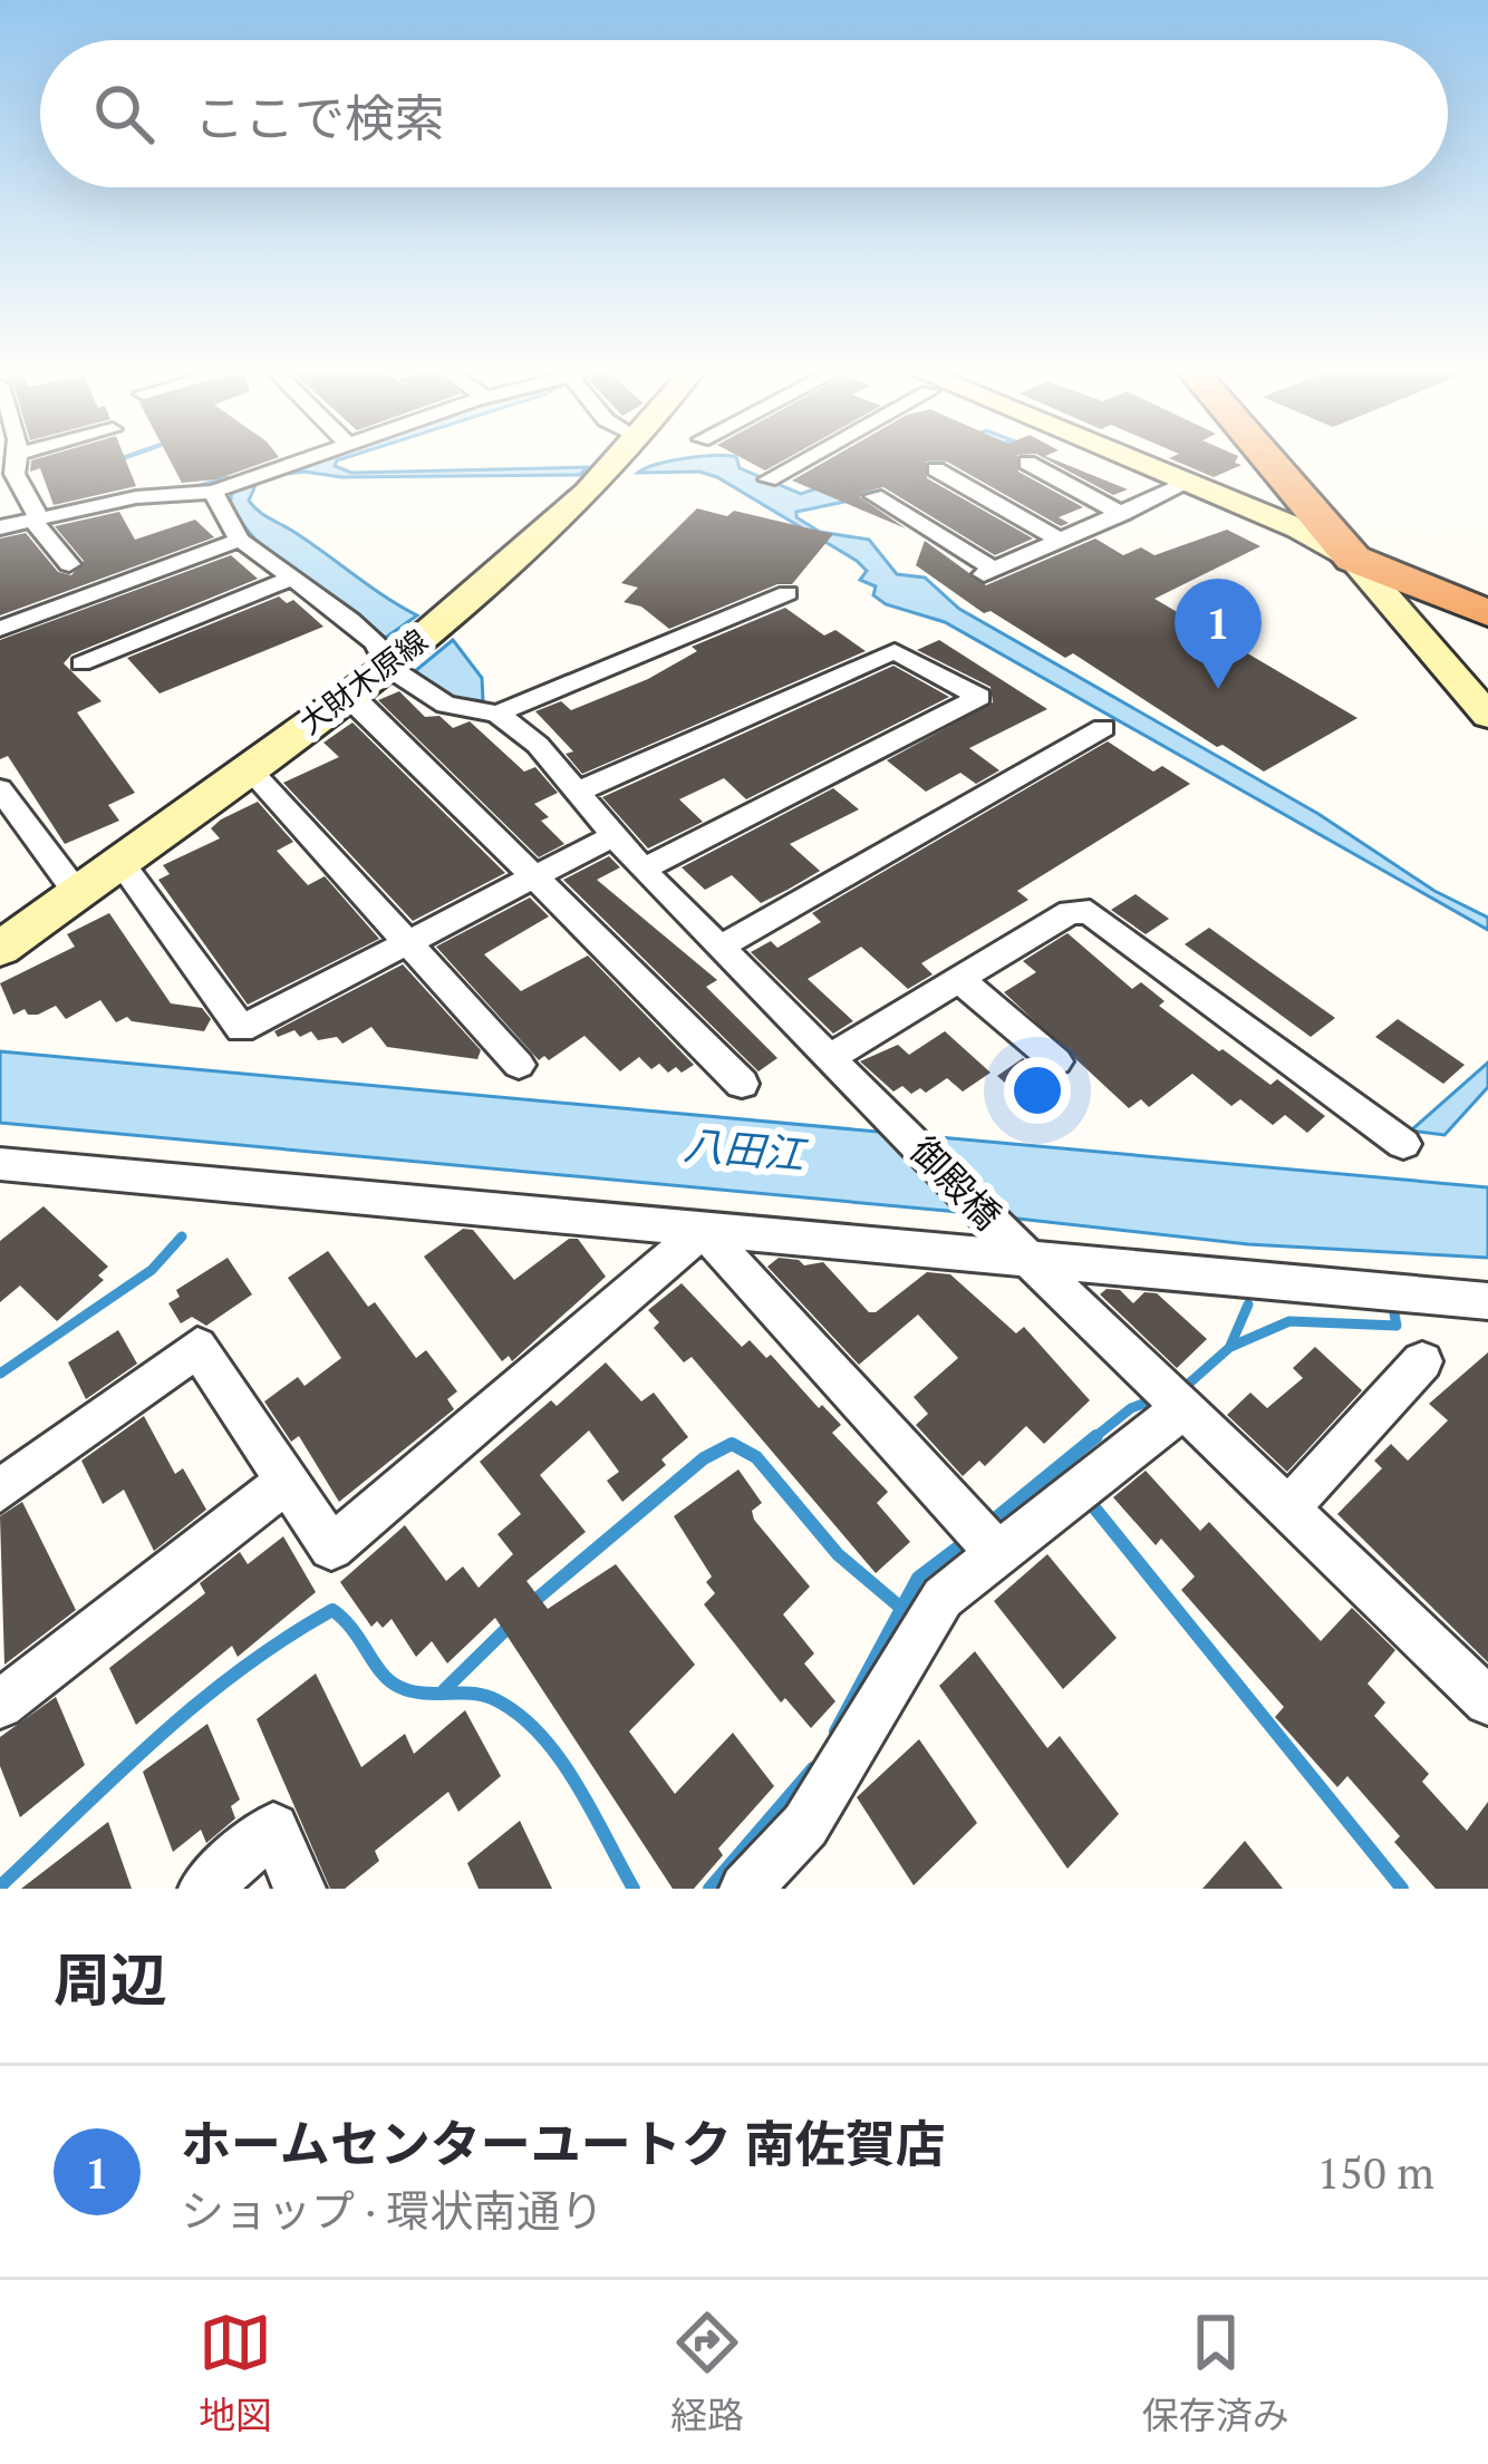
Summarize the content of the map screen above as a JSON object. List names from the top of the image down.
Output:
{
  "streets": {
    "street": ["大財木原線", "御殿橋"]
  },
  "water": ["八田江"],
  "page": {
    "search": "ここで検索",
    "pins": "1",
    "heading": "周辺",
    "list": [
      {
        "mark": "1",
        "name": "ホームセンターユートク 南佐賀店",
        "note": "ショップ · 環状南通り",
        "value": "150 m"
      }
    ],
    "nav": ["地図", "経路", "保存済み"]
  }
}
